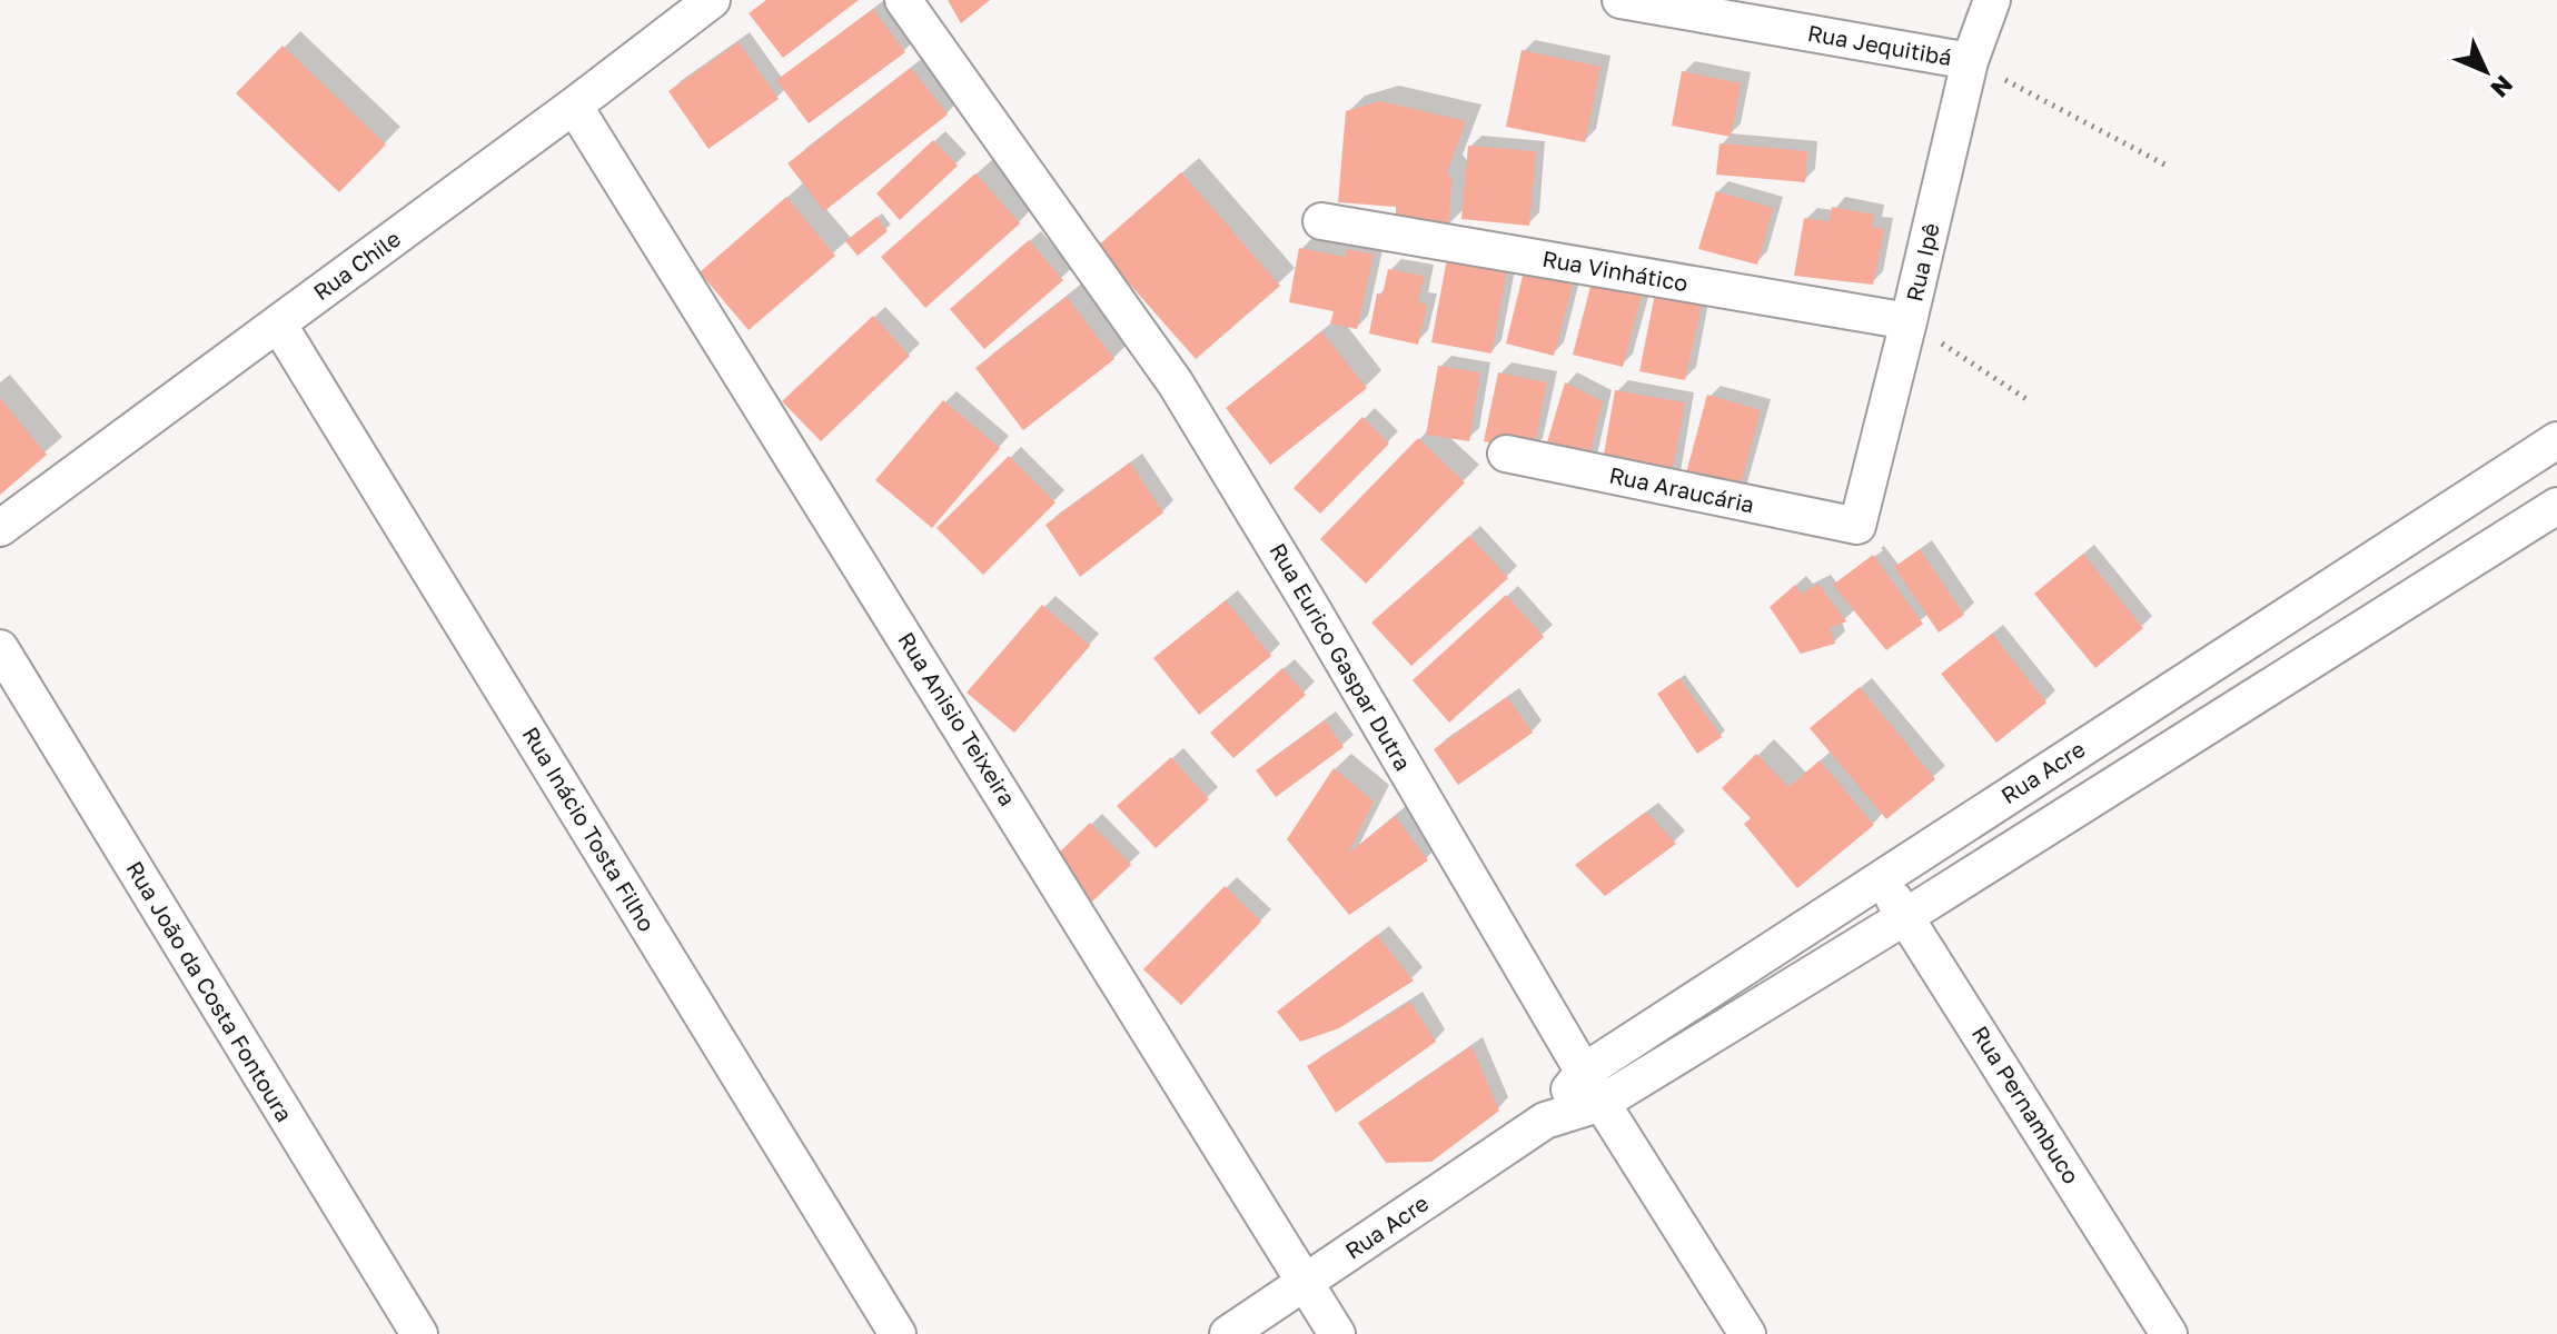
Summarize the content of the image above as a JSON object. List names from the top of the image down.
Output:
{
  "streets": {
    "street": [
      "Rua Jequitibá",
      "Rua Ipê",
      "Rua Chile",
      "Rua Vinhático",
      "Rua Araucária",
      "Rua Eurico Gaspar Dutra",
      "Rua Anisio Teixeira",
      "Rua Acre",
      "Rua Inácio Tosta Filho",
      "Rua João da Costa Fontoura",
      "Rua Pernambuco"
    ]
  },
  "crossings": [
    ["Rua Jequitibá", "Rua Ipê"],
    ["Rua Ipê", "Rua Vinhático"],
    ["Rua Ipê", "Rua Araucária"],
    ["Rua Chile", "Rua Anisio Teixeira"],
    ["Rua Chile", "Rua Inácio Tosta Filho"],
    ["Rua Eurico Gaspar Dutra", "Rua Acre"],
    ["Rua Anisio Teixeira", "Rua Acre"],
    ["Rua Acre", "Rua Pernambuco"]
  ],
  "north": "bottom right"
}
